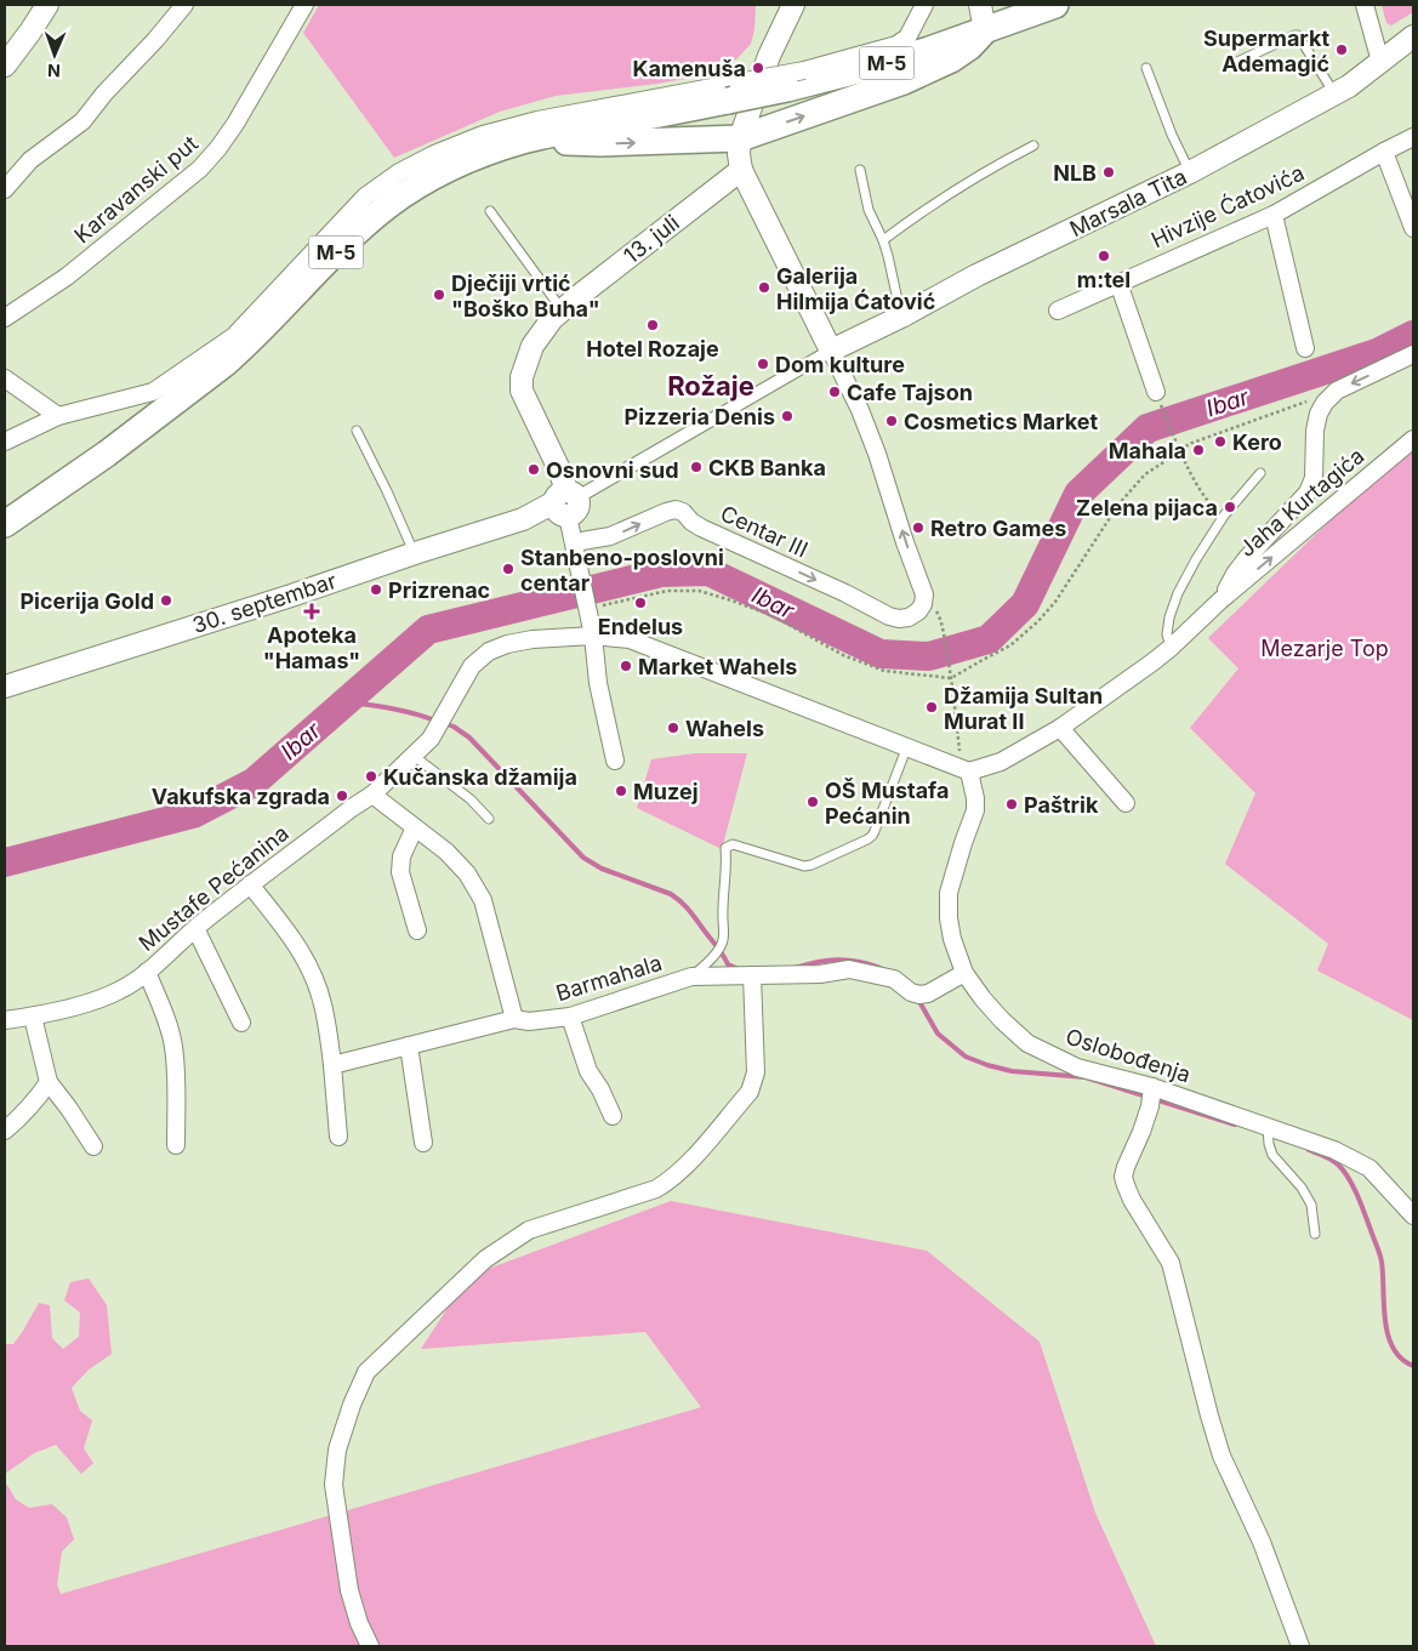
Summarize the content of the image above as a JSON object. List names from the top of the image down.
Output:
{
  "streets": {
    "main road": ["M-5"],
    "street": [
      "Karavanski put",
      "Marsala Tita",
      "Hivzije Ćatovića",
      "13. juli",
      "Jaha Kurtagića",
      "Centar III",
      "30. septembar",
      "Mustafe Pećanina",
      "Barmahala",
      "Oslobođenja"
    ]
  },
  "crossings": [
    ["Marsala Tita", "Centar III"],
    ["13. juli", "30. septembar"],
    ["Jaha Kurtagića", "Mustafe Pećanina"],
    ["Jaha Kurtagića", "Oslobođenja"],
    ["Mustafe Pećanina", "Oslobođenja"],
    ["Barmahala", "Oslobođenja"]
  ],
  "districts": ["Rožaje"],
  "water": ["Ibar"],
  "parks": ["Mezarje Top"],
  "places": {
    "other": [
      "Supermarkt Ademagić",
      "Kamenuša",
      "NLB",
      "m:tel",
      "Galerija Hilmija Ćatović",
      "Dječiji vrtić \"Boško Buha\"",
      "Hotel Rozaje",
      "Dom kulture",
      "Cafe Tajson",
      "Pizzeria Denis",
      "Cosmetics Market",
      "Kero",
      "Mahala",
      "CKB Banka",
      "Osnovni sud",
      "Zelena pijaca",
      "Retro Games",
      "Stanbeno-poslovni centar",
      "Prizrenac",
      "Picerija Gold",
      "Endelus",
      "Market Wahels",
      "Džamija Sultan Murat II",
      "Wahels",
      "Kučanska džamija",
      "Muzej",
      "Vakufska zgrada",
      "OŠ Mustafa Pećanin",
      "Paštrik"
    ],
    "health": ["Apoteka \"Hamas\""]
  },
  "north": "bottom"
}
